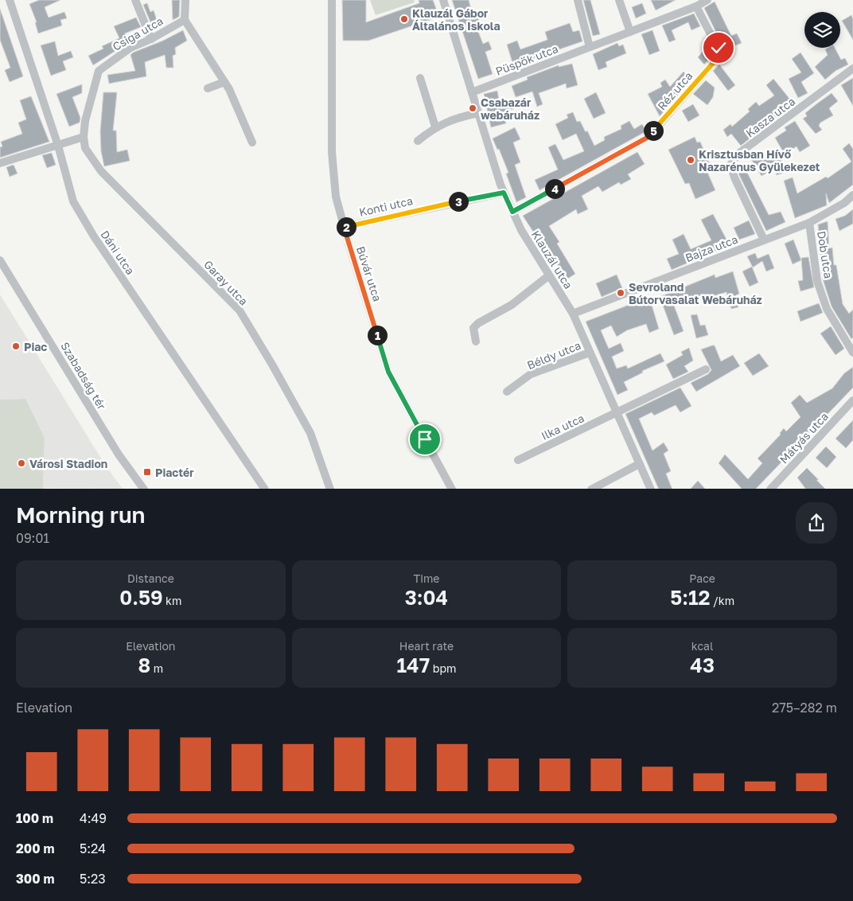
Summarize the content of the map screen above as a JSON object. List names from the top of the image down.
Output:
{
  "streets": {
    "street": [
      "Csiga utca",
      "Püspök utca",
      "Réz utca",
      "Kasza utca",
      "Konti utca",
      "Bajza utca",
      "Dáni utca",
      "Dob utca",
      "Klauzál utca",
      "Búvár utca",
      "Garay utca",
      "Béldy utca",
      "Szabadság tér",
      "Ilka utca",
      "Mátyás utca"
    ]
  },
  "crossings": [
    ["Csiga utca", "Garay utca"],
    ["Püspök utca", "Réz utca"],
    ["Püspök utca", "Klauzál utca"],
    ["Réz utca", "Klauzál utca"],
    ["Kasza utca", "Bajza utca"],
    ["Konti utca", "Klauzál utca"],
    ["Konti utca", "Búvár utca"],
    ["Bajza utca", "Dob utca"],
    ["Bajza utca", "Klauzál utca"],
    ["Klauzál utca", "Béldy utca"],
    ["Klauzál utca", "Ilka utca"]
  ],
  "places": {
    "other": [
      "Klauzál Gábor Általános Iskola",
      "Csabazár webáruház",
      "Krisztusban Hívő Nazarénus Gyülekezet",
      "Sevroland Bútorvasalat Webáruház",
      "Piac",
      "Városi Stadion"
    ],
    "transit": ["Piactér"]
  },
  "page": {
    "pins": [
      "5",
      "4",
      "3",
      "2",
      "1"
    ],
    "heading": ["Morning run", "09:01"],
    "stats": [
      ["Distance", "0.59 km"],
      ["Time", "3:04"],
      ["Pace", "5:12 /km"],
      ["Elevation", "8 m"],
      ["Heart rate", "147 bpm"],
      ["kcal", "43"]
    ],
    "chart": ["Elevation", "275–282 m"],
    "list": [
      {
        "name": "100 m",
        "note": "4:49"
      },
      {
        "name": "200 m",
        "note": "5:24"
      },
      {
        "name": "300 m",
        "note": "5:23"
      }
    ]
  }
}
